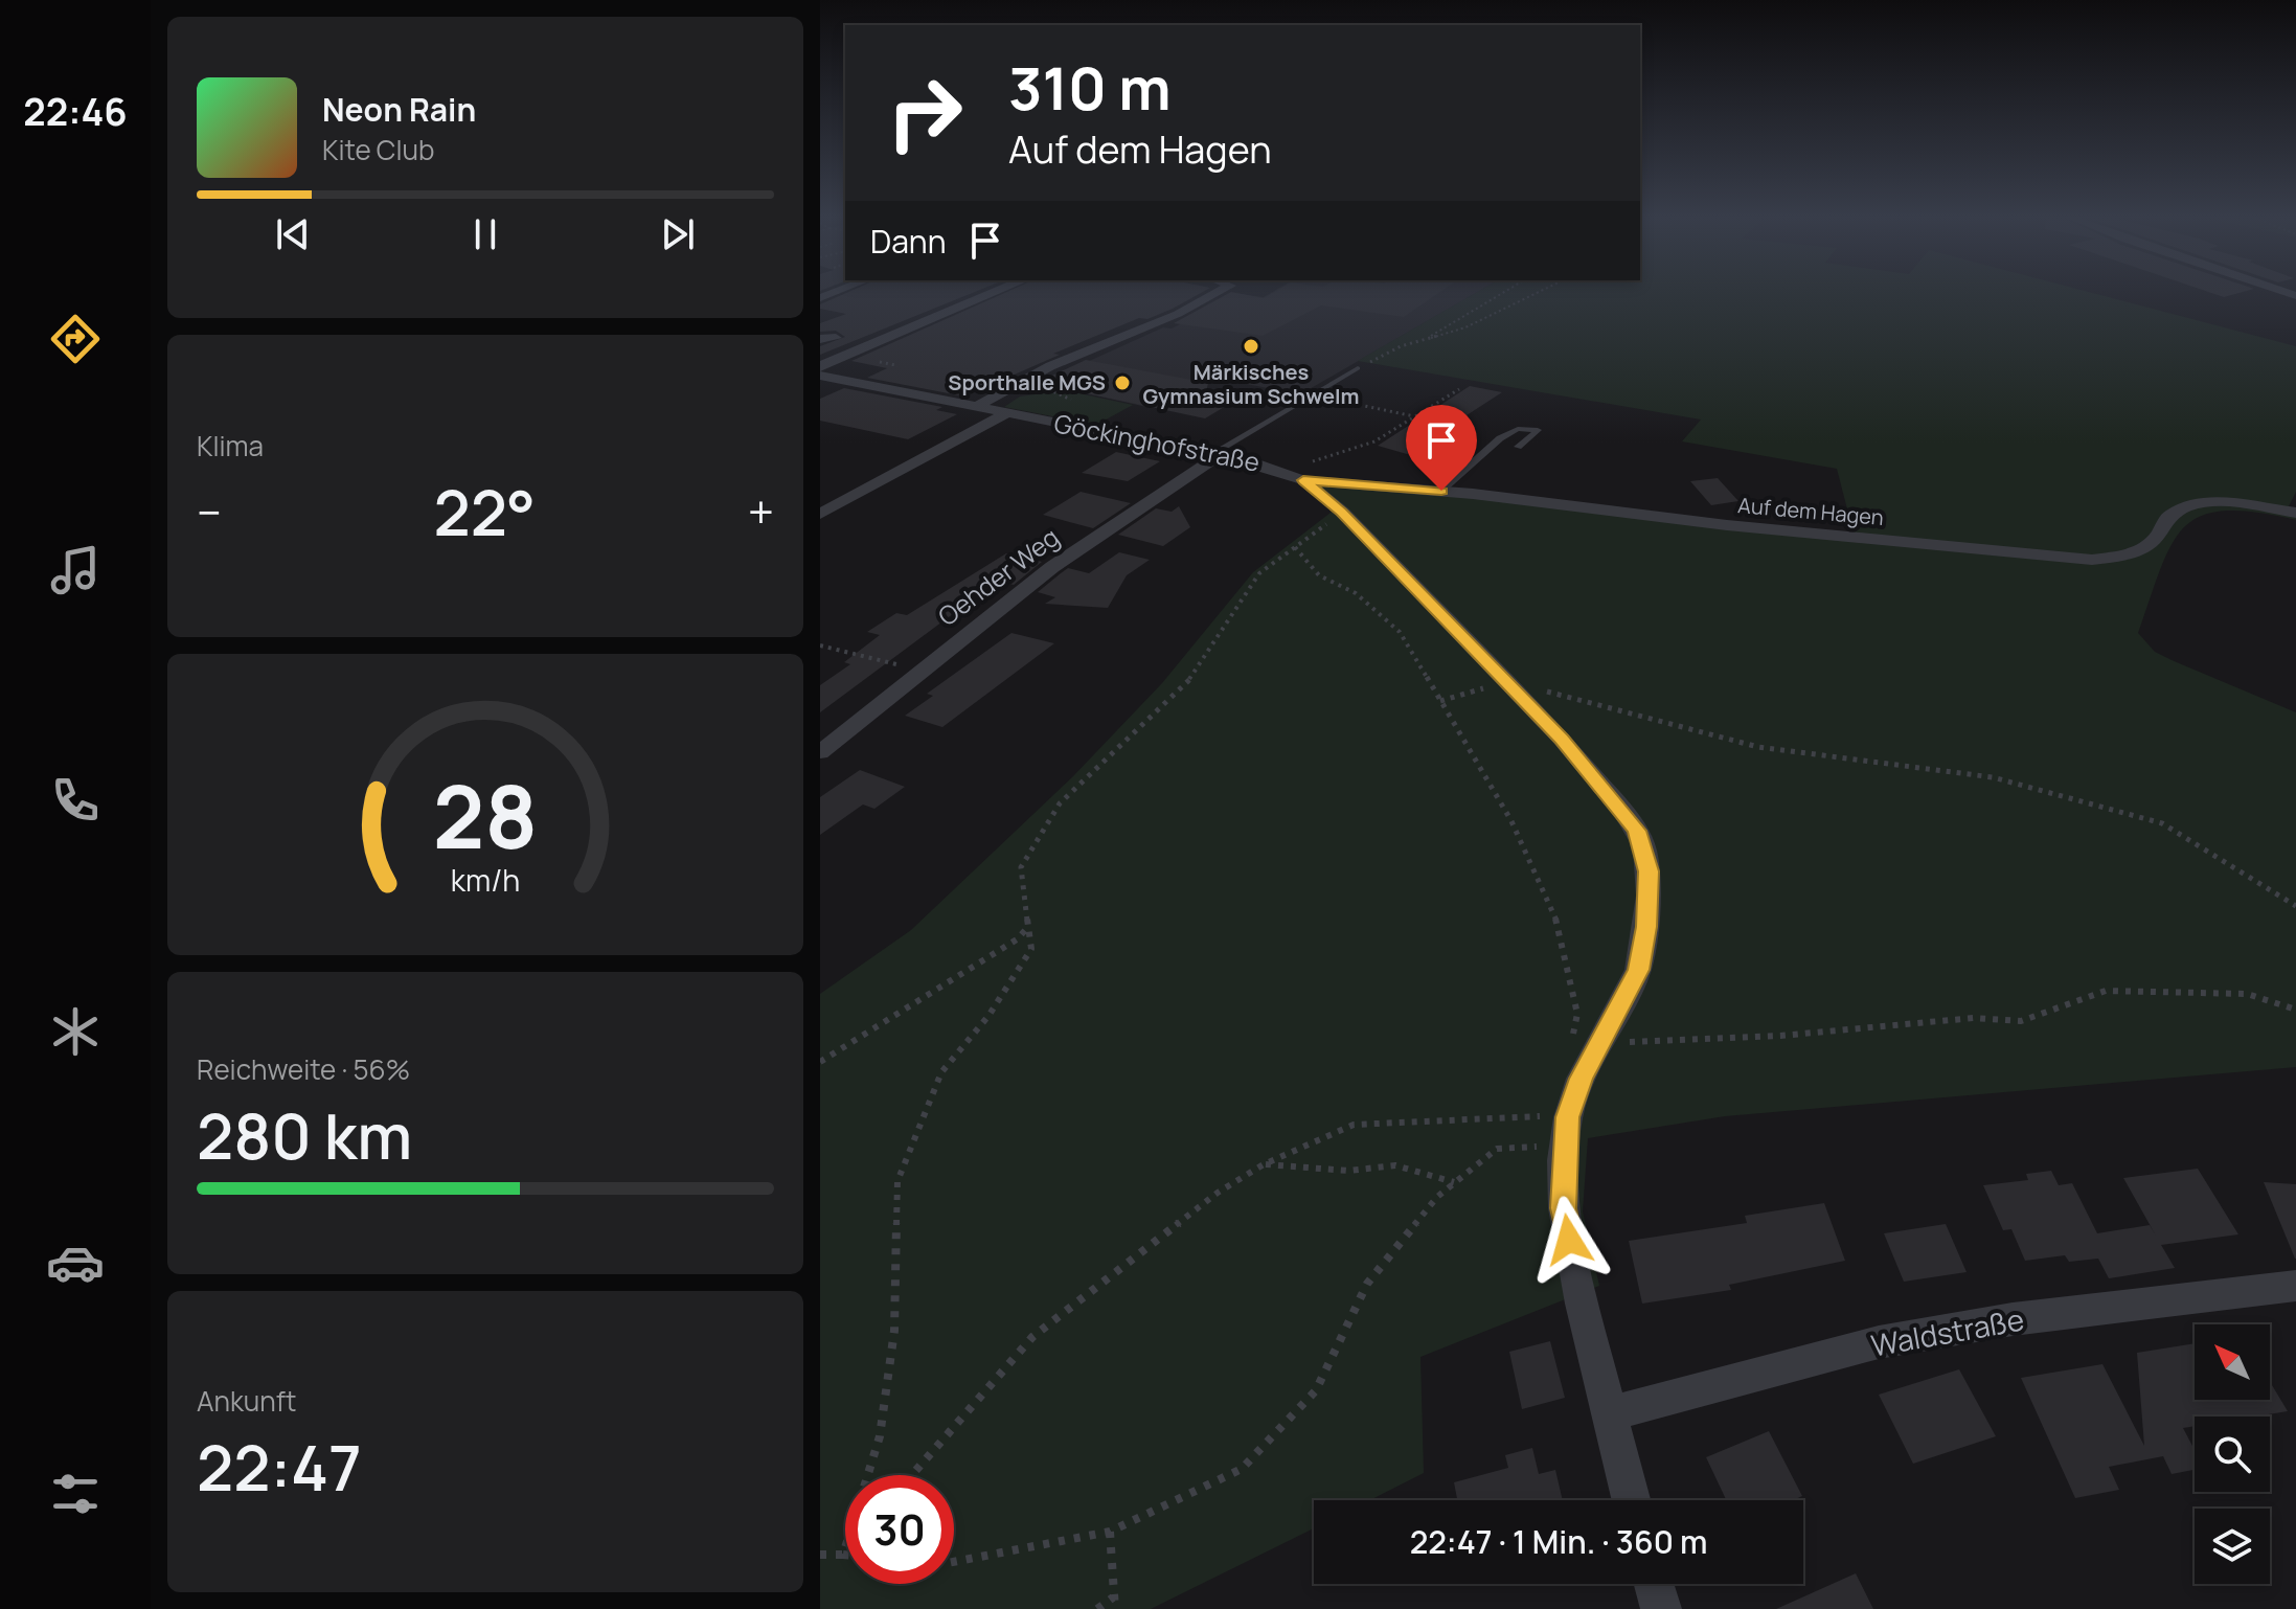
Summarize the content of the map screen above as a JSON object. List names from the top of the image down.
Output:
{
  "streets": {
    "street": [
      "Göckinghofstraße",
      "Auf dem Hagen",
      "Oehder Weg",
      "Waldstraße"
    ]
  },
  "crossings": [
    ["Göckinghofstraße", "Auf dem Hagen"],
    ["Göckinghofstraße", "Oehder Weg"],
    ["Göckinghofstraße", "Waldstraße"]
  ],
  "places": ["Märkisches Gymnasium Schwelm", "Sporthalle MGS"],
  "north": "top left",
  "page": {
    "tabs": "22:46",
    "turn": ["310 m", "Auf dem Hagen"],
    "song": ["Neon Rain", "Kite Club"],
    "then": "Dann",
    "tile": [
      "Klima",
      ["Reichweite · 56%", "280 km"],
      ["Ankunft", "22:47"]
    ],
    "heat": ["−", "22°", "+"],
    "limit": "30",
    "trip": "22:47 · 1 Min. · 360 m",
    "gauge": ["28", "km/h"]
  }
}
